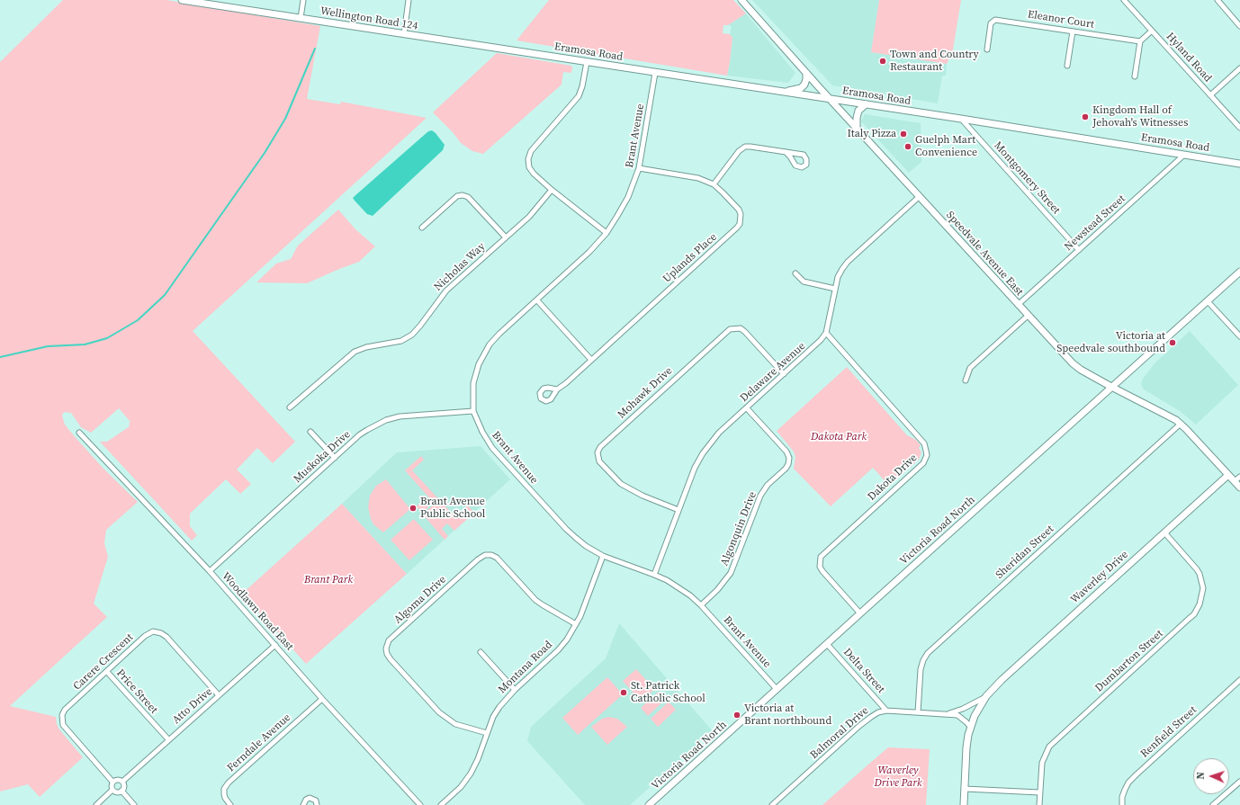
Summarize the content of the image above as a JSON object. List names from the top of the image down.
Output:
{
  "streets": {
    "main road": [
      "Wellington Road 124",
      "Eramosa Road",
      "Speedvale Avenue East",
      "Victoria Road North",
      "Waverley Drive"
    ],
    "street": [
      "Eleanor Court",
      "Hyland Road",
      "Brant Avenue",
      "Montgomery Street",
      "Newstead Street",
      "Uplands Place",
      "Nicholas Way",
      "Delaware Avenue",
      "Mohawk Drive",
      "Muskoka Drive",
      "Dakota Drive",
      "Algonquin Drive",
      "Sheridan Street",
      "Algoma Drive",
      "Woodlawn Road East",
      "Dumbarton Street",
      "Carere Crescent",
      "Montana Road",
      "Delta Street",
      "Price Street",
      "Atto Drive",
      "Renfield Street",
      "Balmoral Drive",
      "Ferndale Avenue"
    ]
  },
  "crossings": [
    ["Wellington Road 124", "Eramosa Road"],
    ["Eramosa Road", "Brant Avenue"],
    ["Eramosa Road", "Montgomery Street"],
    ["Eramosa Road", "Newstead Street"],
    ["Eramosa Road", "Speedvale Avenue East"],
    ["Brant Avenue", "Uplands Place"],
    ["Brant Avenue", "Delaware Avenue"],
    ["Brant Avenue", "Muskoka Drive"],
    ["Brant Avenue", "Algonquin Drive"],
    ["Brant Avenue", "Victoria Road North"],
    ["Brant Avenue", "Montana Road"],
    ["Montgomery Street", "Newstead Street"],
    ["Newstead Street", "Speedvale Avenue East"],
    ["Speedvale Avenue East", "Delaware Avenue"],
    ["Speedvale Avenue East", "Victoria Road North"],
    ["Speedvale Avenue East", "Sheridan Street"],
    ["Speedvale Avenue East", "Waverley Drive"],
    ["Delaware Avenue", "Mohawk Drive"],
    ["Delaware Avenue", "Dakota Drive"],
    ["Delaware Avenue", "Algonquin Drive"],
    ["Muskoka Drive", "Woodlawn Road East"],
    ["Dakota Drive", "Victoria Road North"],
    ["Victoria Road North", "Delta Street"],
    ["Sheridan Street", "Balmoral Drive"],
    ["Waverley Drive", "Dumbarton Street"],
    ["Waverley Drive", "Balmoral Drive"],
    ["Algoma Drive", "Montana Road"],
    ["Woodlawn Road East", "Atto Drive"],
    ["Woodlawn Road East", "Ferndale Avenue"],
    ["Carere Crescent", "Price Street"],
    ["Carere Crescent", "Atto Drive"],
    ["Delta Street", "Balmoral Drive"],
    ["Price Street", "Atto Drive"]
  ],
  "parks": ["Dakota Park", "Brant Park", "Waverley Drive Park"],
  "places": [
    "Town and Country Restaurant",
    "Kingdom Hall of Jehovah's Witnesses",
    "Italy Pizza",
    "Guelph Mart Convenience",
    "Victoria at Speedvale southbound",
    "Brant Avenue Public School",
    "St. Patrick Catholic School",
    "Victoria at Brant northbound"
  ],
  "north": "left"
}
